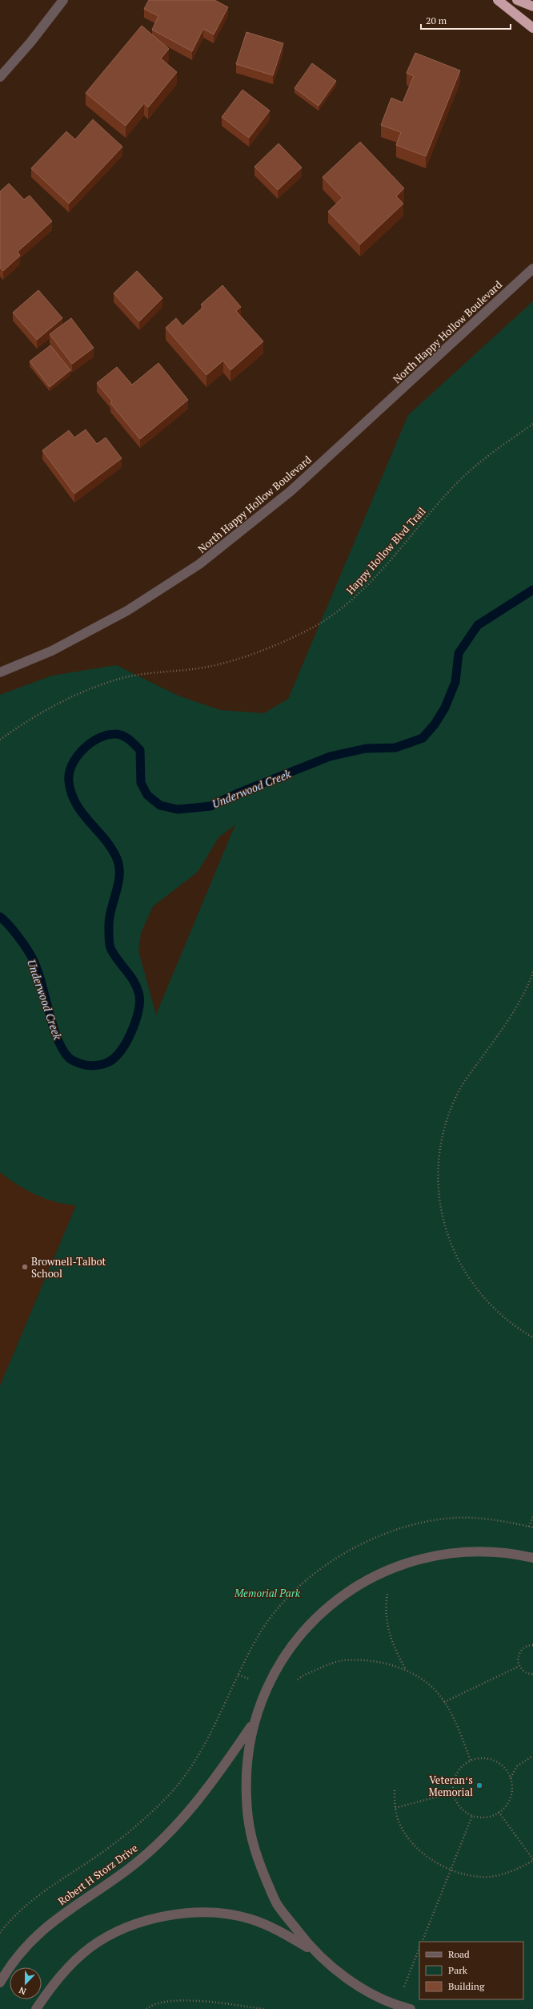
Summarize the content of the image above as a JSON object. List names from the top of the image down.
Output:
{
  "streets": {
    "street": ["North Happy Hollow Boulevard", "Robert H Storz Drive"],
    "path": ["Happy Hollow Blvd Trail"]
  },
  "water": ["Underwood Creek"],
  "parks": ["Memorial Park"],
  "places": ["Brownell-Talbot School", "Veteranʻs Memorial"],
  "legend": ["Road", "Park", "Building"],
  "scale_bar": "20 m",
  "north": "bottom"
}
